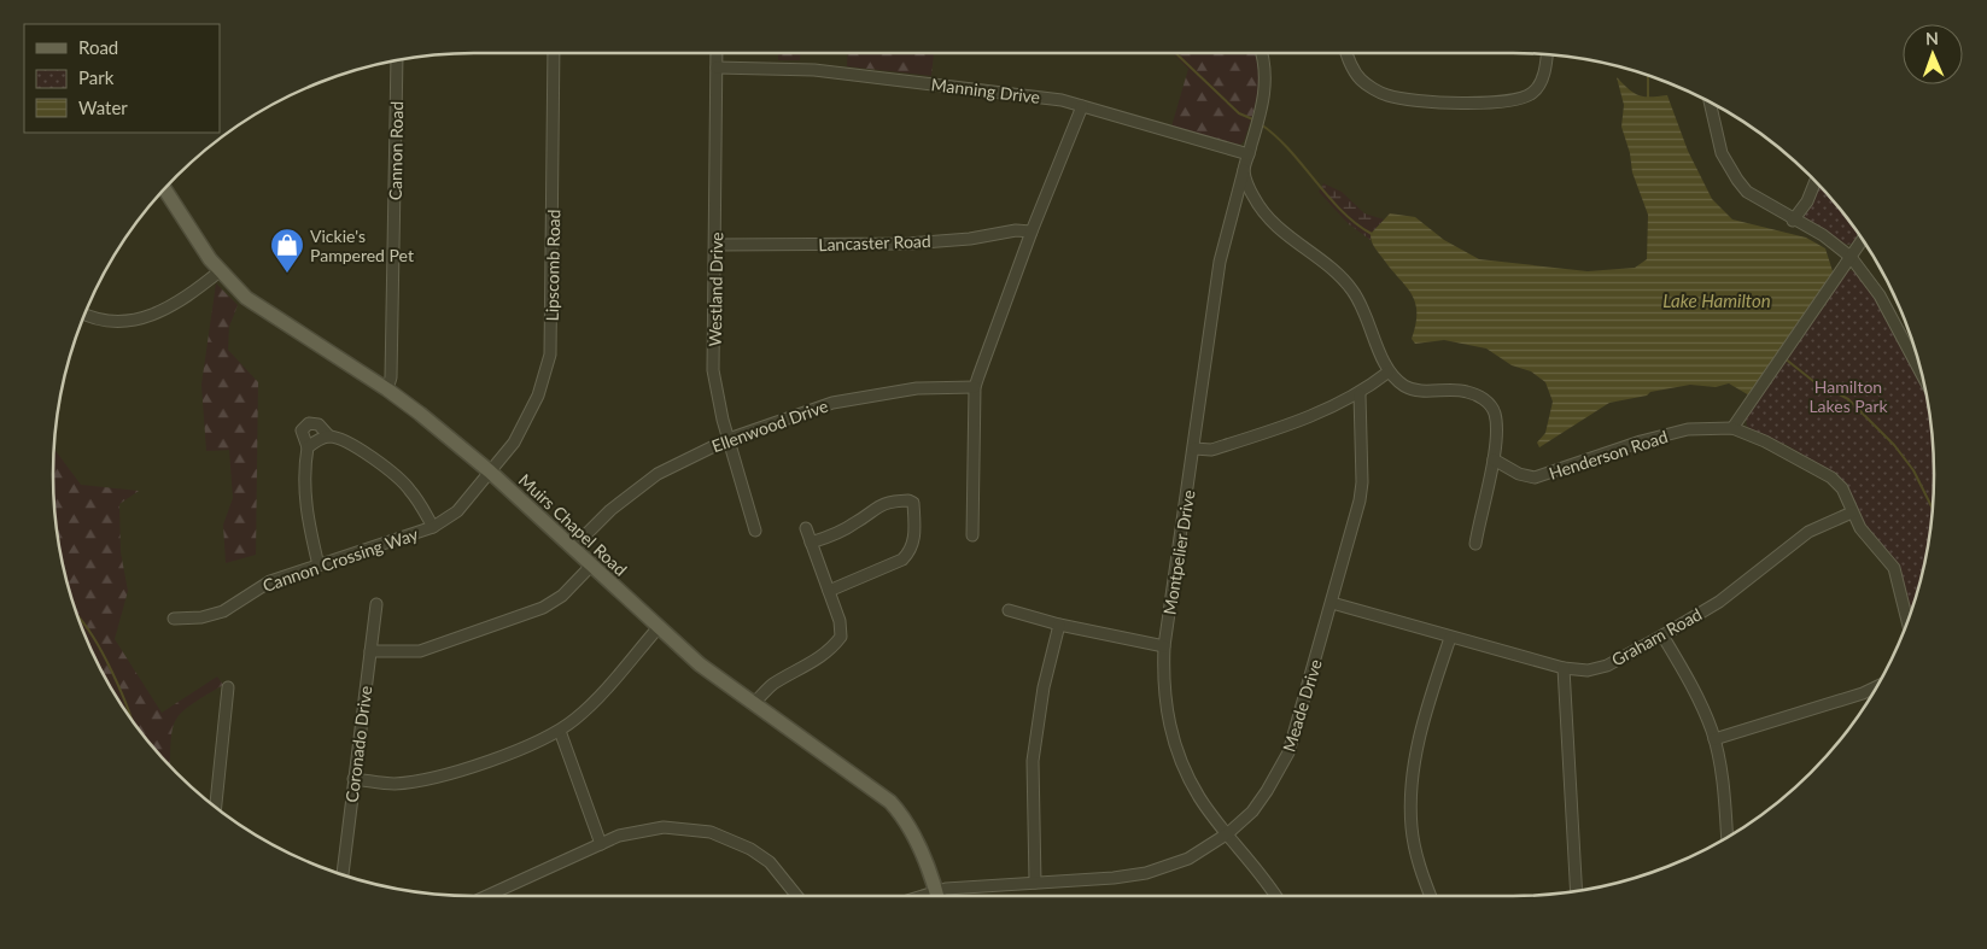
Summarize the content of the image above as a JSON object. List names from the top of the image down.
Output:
{
  "streets": {
    "main road": ["Muirs Chapel Road"],
    "street": [
      "Manning Drive",
      "Cannon Road",
      "Lancaster Road",
      "Lipscomb Road",
      "Westland Drive",
      "Ellenwood Drive",
      "Henderson Road",
      "Montpelier Drive",
      "Cannon Crossing Way",
      "Graham Road",
      "Meade Drive",
      "Coronado Drive"
    ]
  },
  "crossings": [
    ["Manning Drive", "Westland Drive"],
    ["Cannon Road", "Muirs Chapel Road"],
    ["Lancaster Road", "Westland Drive"],
    ["Lipscomb Road", "Muirs Chapel Road"],
    ["Lipscomb Road", "Cannon Crossing Way"],
    ["Westland Drive", "Ellenwood Drive"],
    ["Ellenwood Drive", "Muirs Chapel Road"],
    ["Henderson Road", "Graham Road"],
    ["Muirs Chapel Road", "Cannon Crossing Way"],
    ["Muirs Chapel Road", "Meade Drive"],
    ["Montpelier Drive", "Meade Drive"],
    ["Graham Road", "Meade Drive"]
  ],
  "water": ["Lake Hamilton"],
  "parks": ["Hamilton Lakes Park"],
  "places": {
    "shop": ["Vickie's Pampered Pet"]
  },
  "legend": ["Road", "Park", "Water"],
  "north": "top"
}
